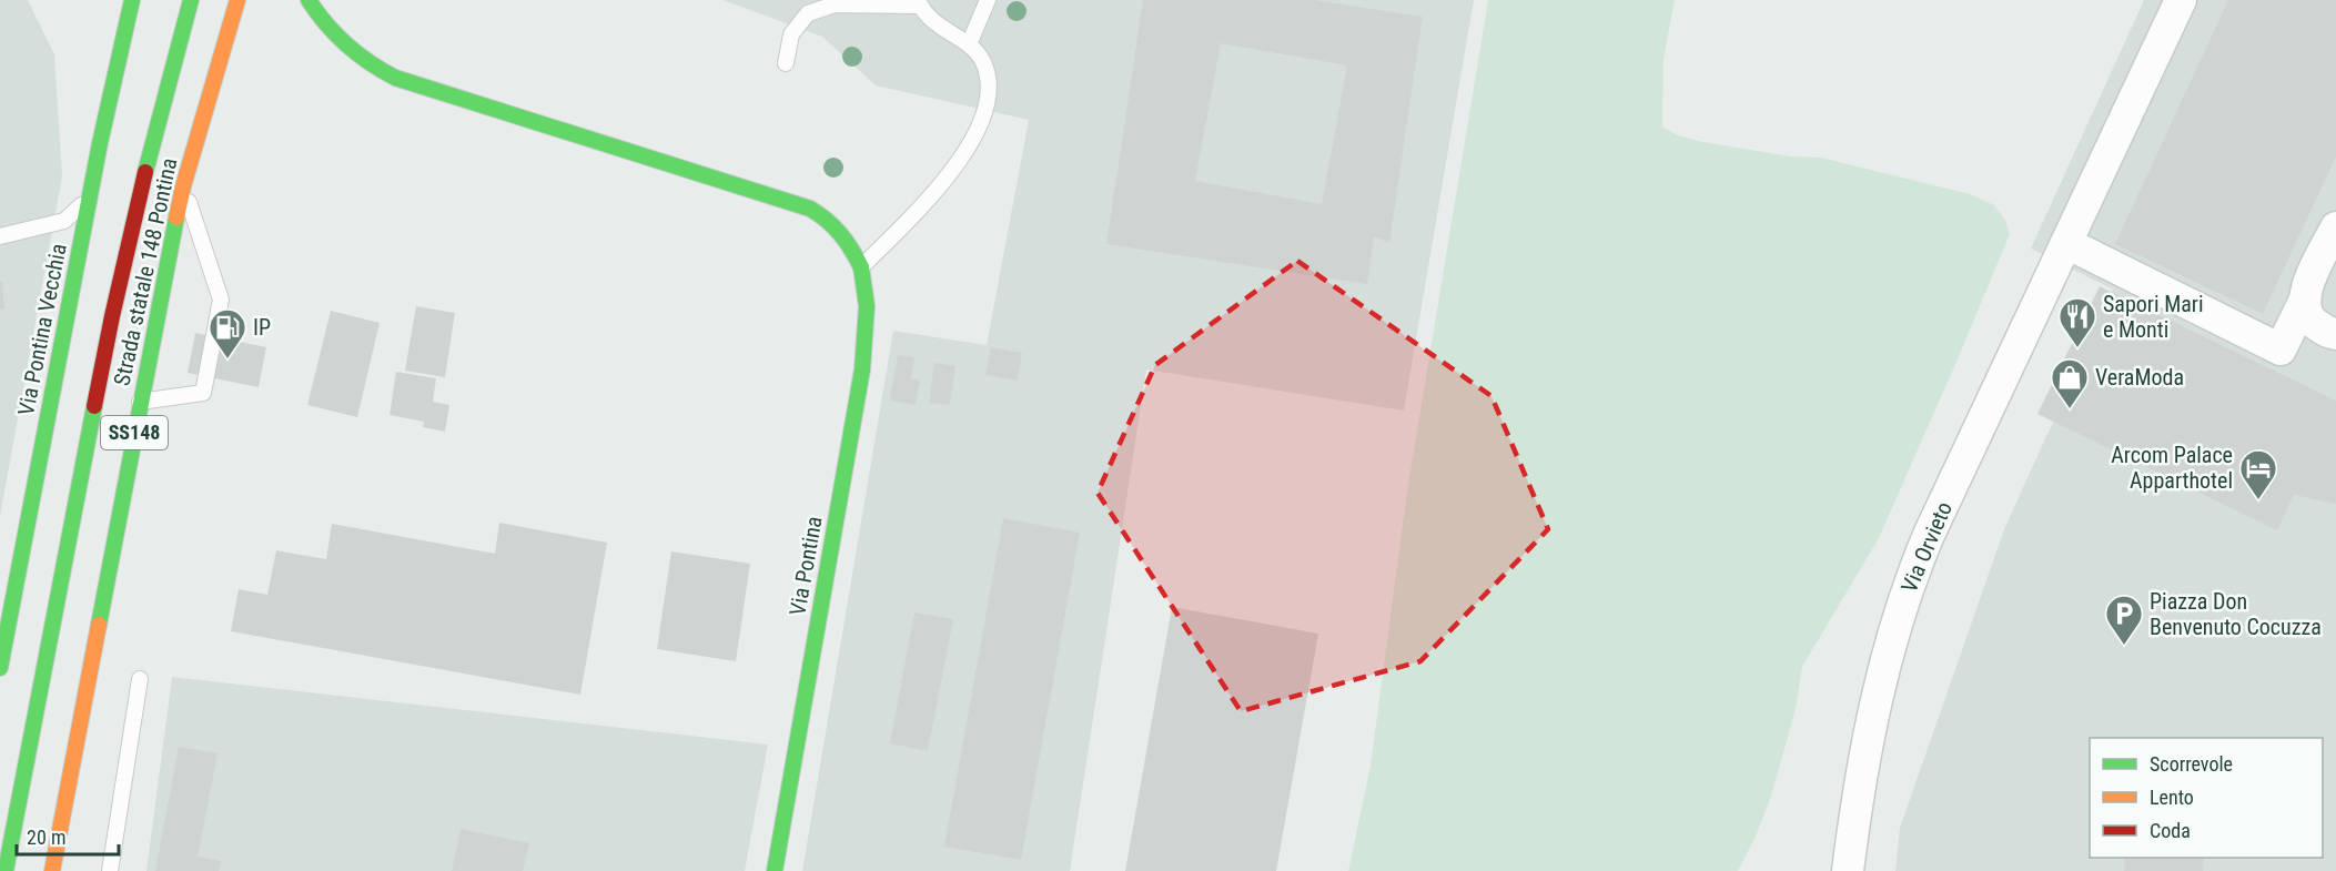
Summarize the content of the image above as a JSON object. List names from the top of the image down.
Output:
{
  "streets": {
    "main road": [
      "Strada statale 148 Pontina",
      "Via Pontina Vecchia",
      "SS148",
      "Via Pontina"
    ],
    "street": ["Via Orvieto"]
  },
  "places": {
    "restaurant": ["Sapori Mari e Monti"],
    "fuel station": ["IP"],
    "shop": ["VeraModa"],
    "hotel": ["Arcom Palace Apparthotel"],
    "parking": ["Piazza Don Benvenuto Cocuzza"]
  },
  "legend": ["Scorrevole", "Lento", "Coda"],
  "scale_bar": "20 m"
}
